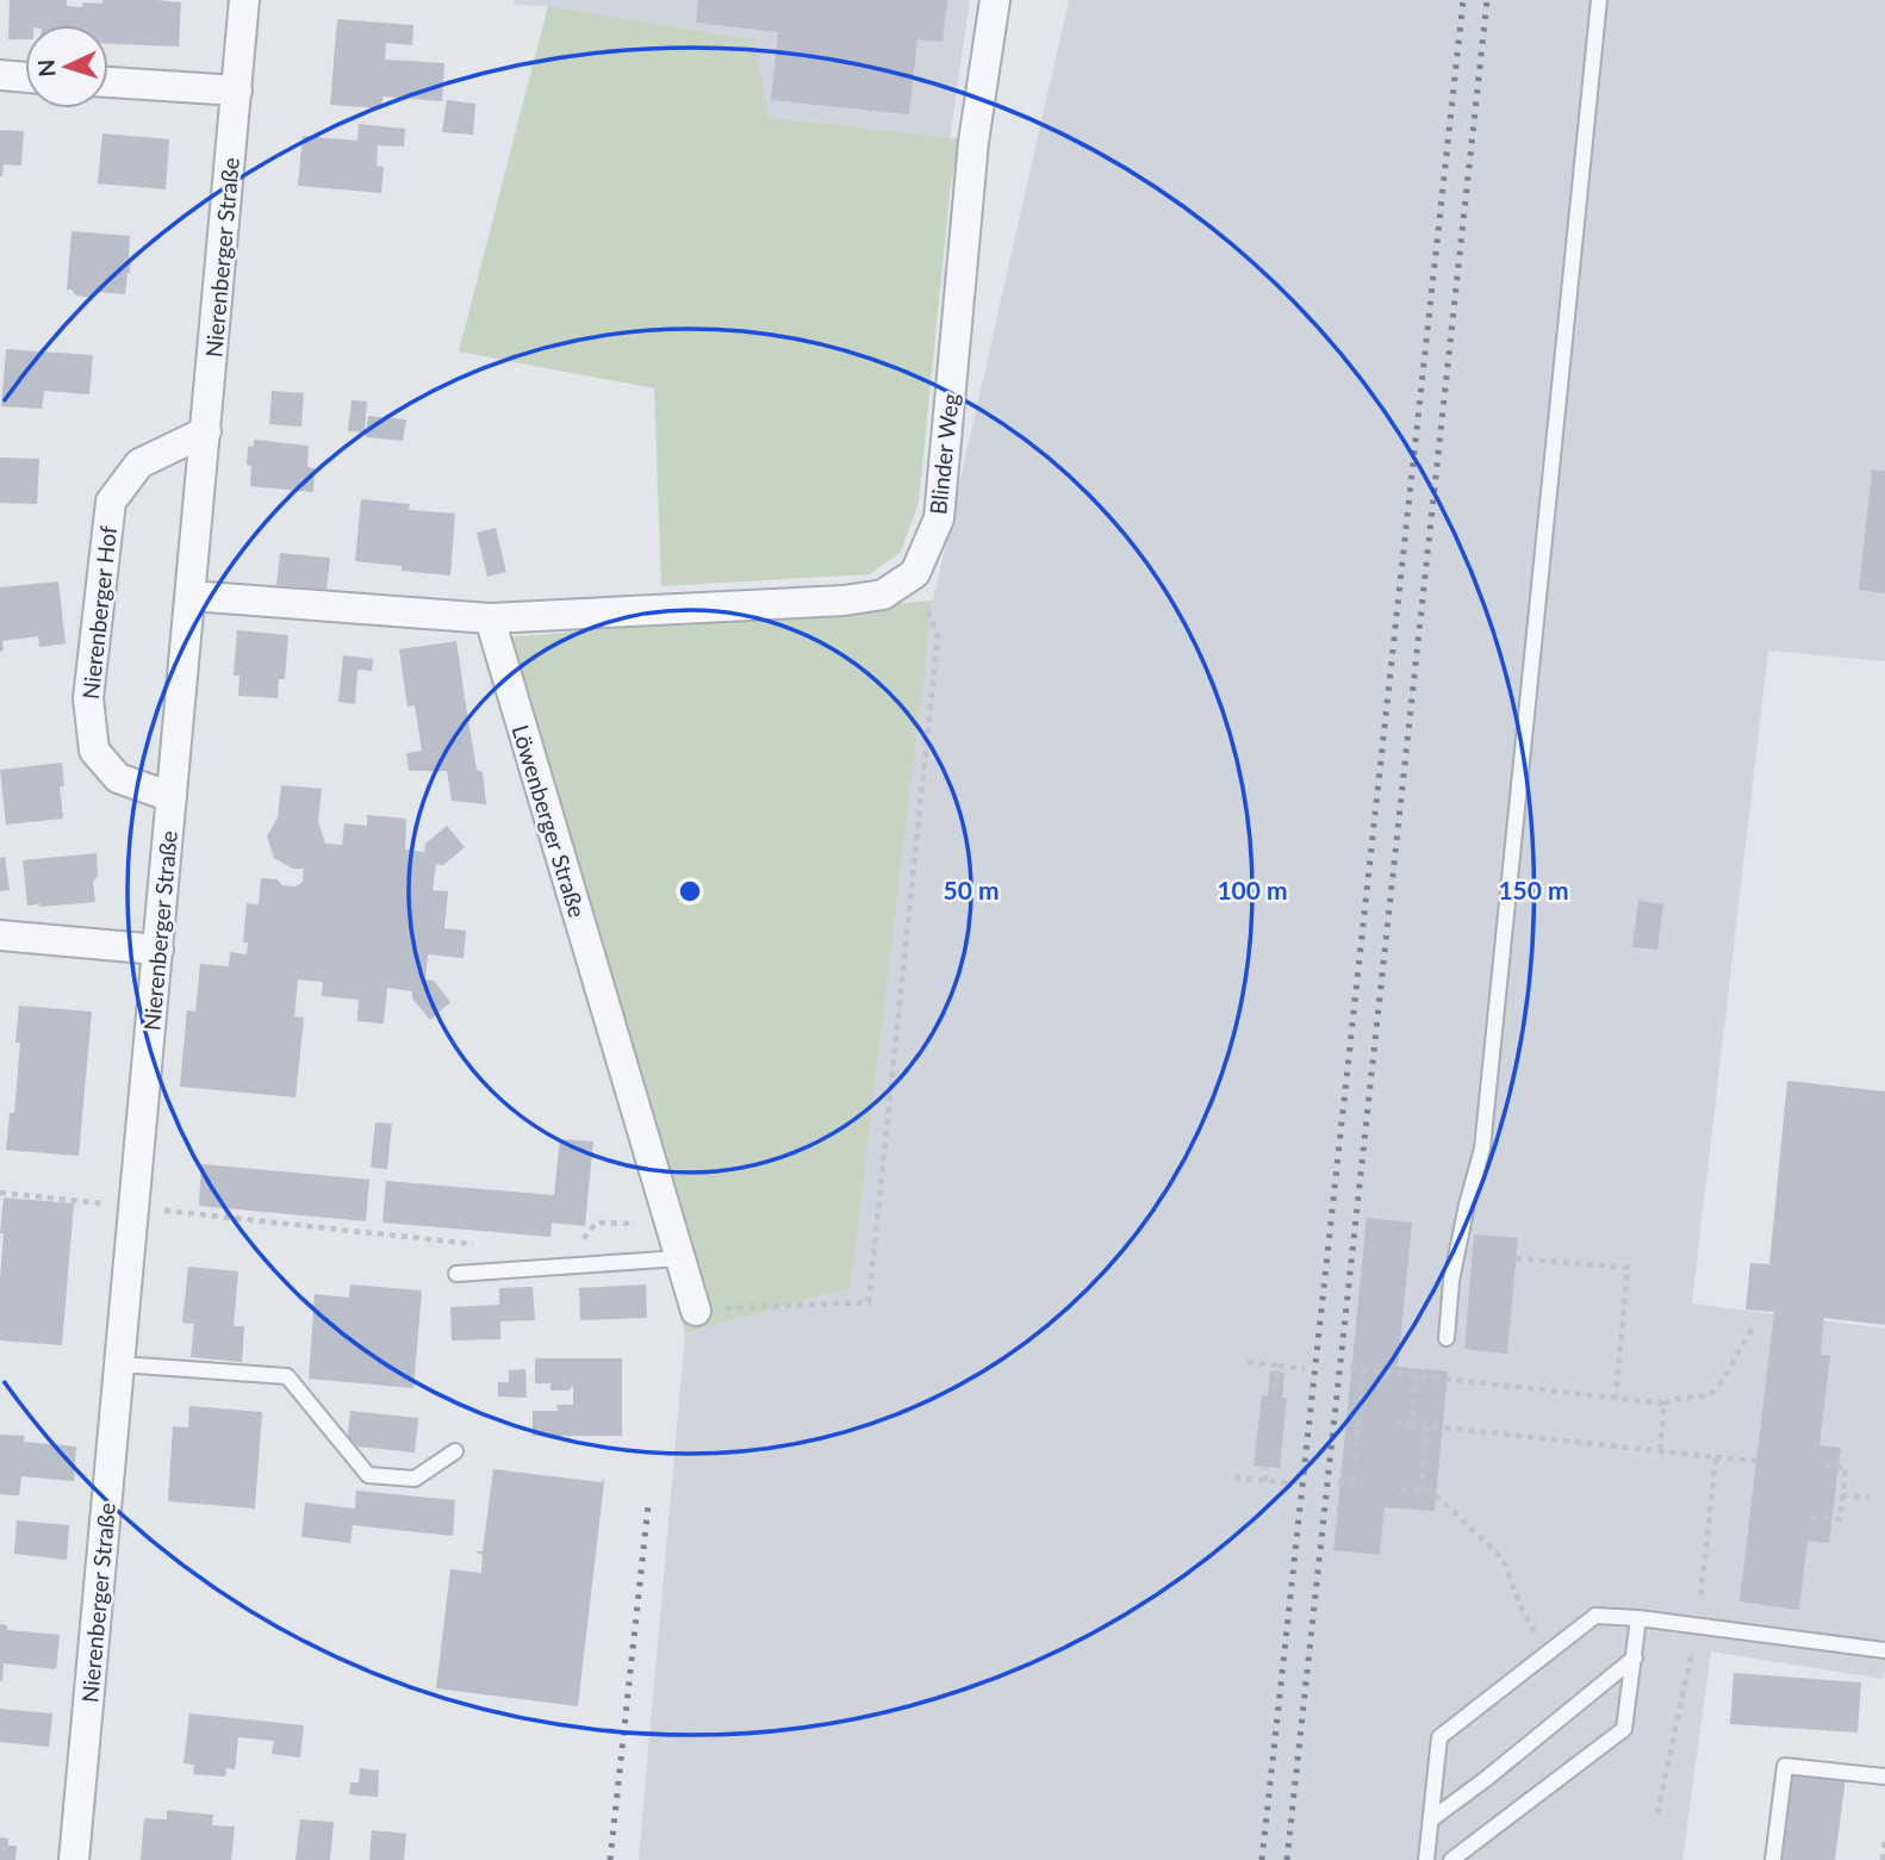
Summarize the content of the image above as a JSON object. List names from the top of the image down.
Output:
{
  "streets": {
    "street": [
      "Nierenberger Straße",
      "Blinder Weg",
      "Nierenberger Hof",
      "Löwenberger Straße"
    ]
  },
  "crossings": [
    ["Nierenberger Straße", "Nierenberger Hof"]
  ],
  "north": "left",
  "rings": ["50 m", "100 m", "150 m"]
}
